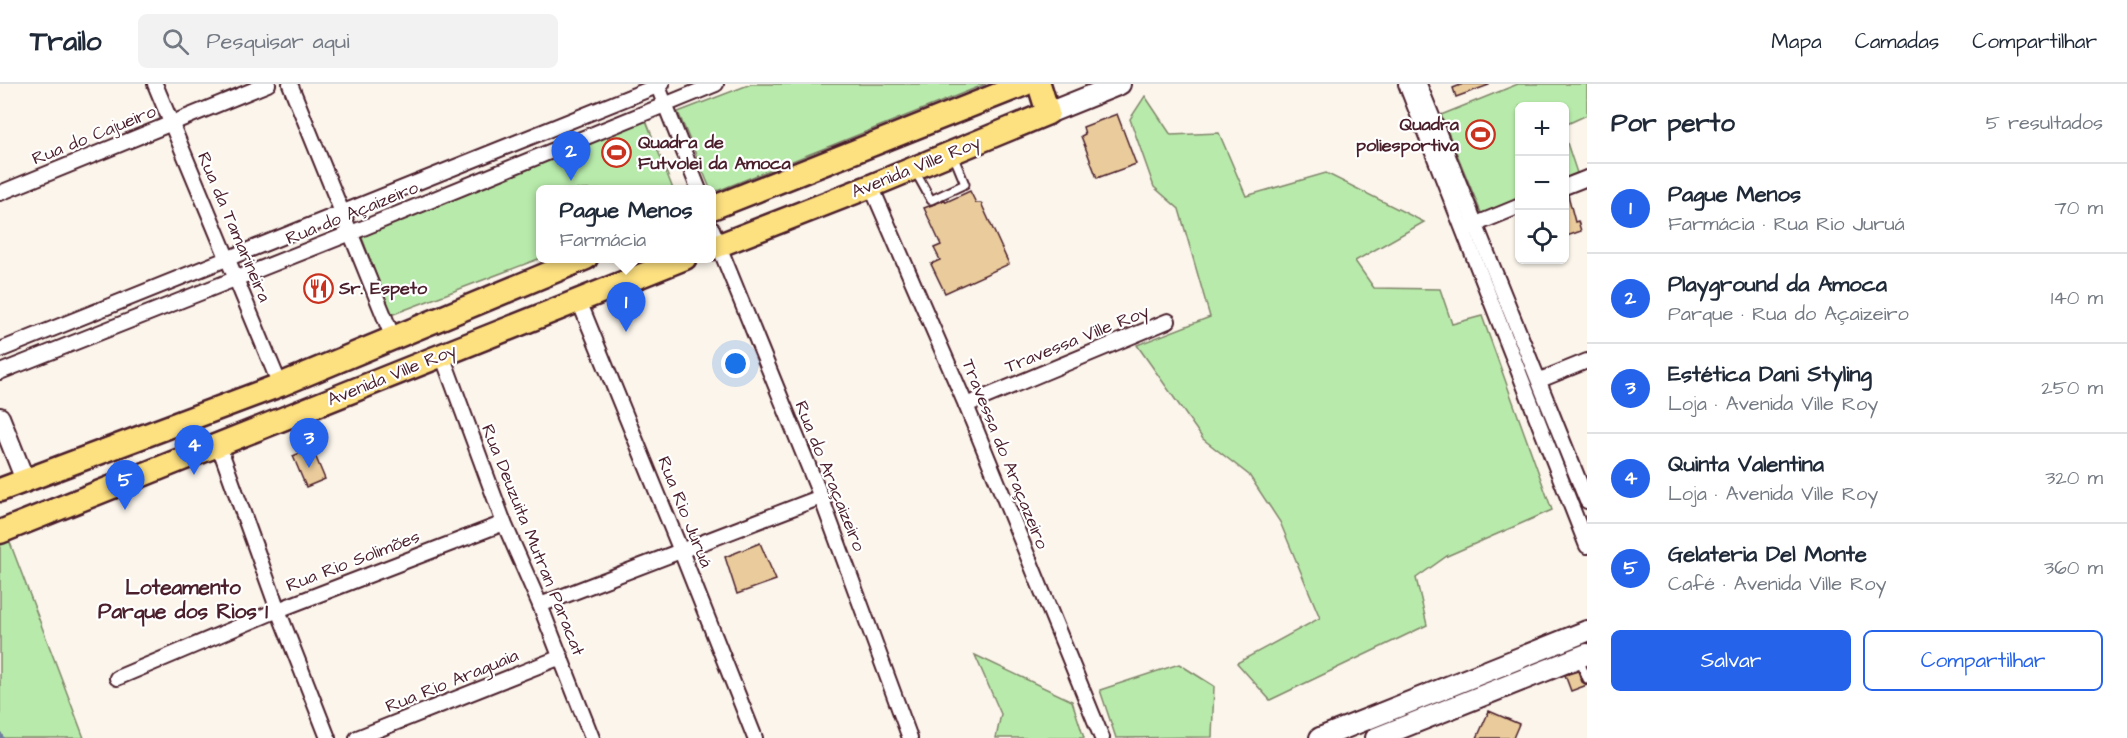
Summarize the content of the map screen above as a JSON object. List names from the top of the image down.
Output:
{
  "streets": {
    "main road": ["Avenida Ville Roy"],
    "street": [
      "Rua do Cajueiro",
      "Rua do Açaizeiro",
      "Rua da Tamarineira",
      "Travessa Ville Roy",
      "Travessa do Araçazeiro",
      "Rua do Araçaizeiro",
      "Rua Rio Juruá",
      "Rua Deuzuita Mutran Paracat",
      "Rua Rio Solimões",
      "Rua Rio Araguaia"
    ]
  },
  "crossings": [
    ["Rua do Cajueiro", "Rua da Tamarineira"],
    ["Avenida Ville Roy", "Rua da Tamarineira"],
    ["Avenida Ville Roy", "Travessa do Araçazeiro"],
    ["Avenida Ville Roy", "Rua Rio Juruá"],
    ["Avenida Ville Roy", "Rua Deuzuita Mutran Paracat"],
    ["Rua do Açaizeiro", "Rua da Tamarineira"],
    ["Travessa Ville Roy", "Travessa do Araçazeiro"],
    ["Rua Deuzuita Mutran Paracat", "Rua Rio Solimões"],
    ["Rua Deuzuita Mutran Paracat", "Rua Rio Araguaia"]
  ],
  "districts": ["Loteamento Parque dos Rios 1"],
  "places": {
    "sports": ["Quadra poliesportiva", "Quadra de Futvolei da Amoca"],
    "restaurant": ["Sr. Espeto"]
  },
  "page": {
    "header": "Trailo",
    "search": "Pesquisar aqui",
    "nav": ["Mapa", "Camadas", "Compartilhar"],
    "heading": ["Por perto", "5 resultados"],
    "map_buttons": ["+", "−"],
    "pins": [
      "2",
      "1",
      "3",
      "4",
      "5"
    ],
    "list": [
      {
        "mark": "1",
        "name": "Pague Menos",
        "note": "Farmácia · Rua Rio Juruá",
        "value": "70 m"
      },
      {
        "mark": "2",
        "name": "Playground da Amoca",
        "note": "Parque · Rua do Açaizeiro",
        "value": "140 m"
      },
      {
        "mark": "3",
        "name": "Estética Dani Styling",
        "note": "Loja · Avenida Ville Roy",
        "value": "250 m"
      },
      {
        "mark": "4",
        "name": "Quinta Valentina",
        "note": "Loja · Avenida Ville Roy",
        "value": "320 m"
      },
      {
        "mark": "5",
        "name": "Gelateria Del Monte",
        "note": "Café · Avenida Ville Roy",
        "value": "360 m"
      }
    ],
    "popup": ["Pague Menos", "Farmácia"],
    "buttons": ["Salvar", "Compartilhar"]
  }
}
